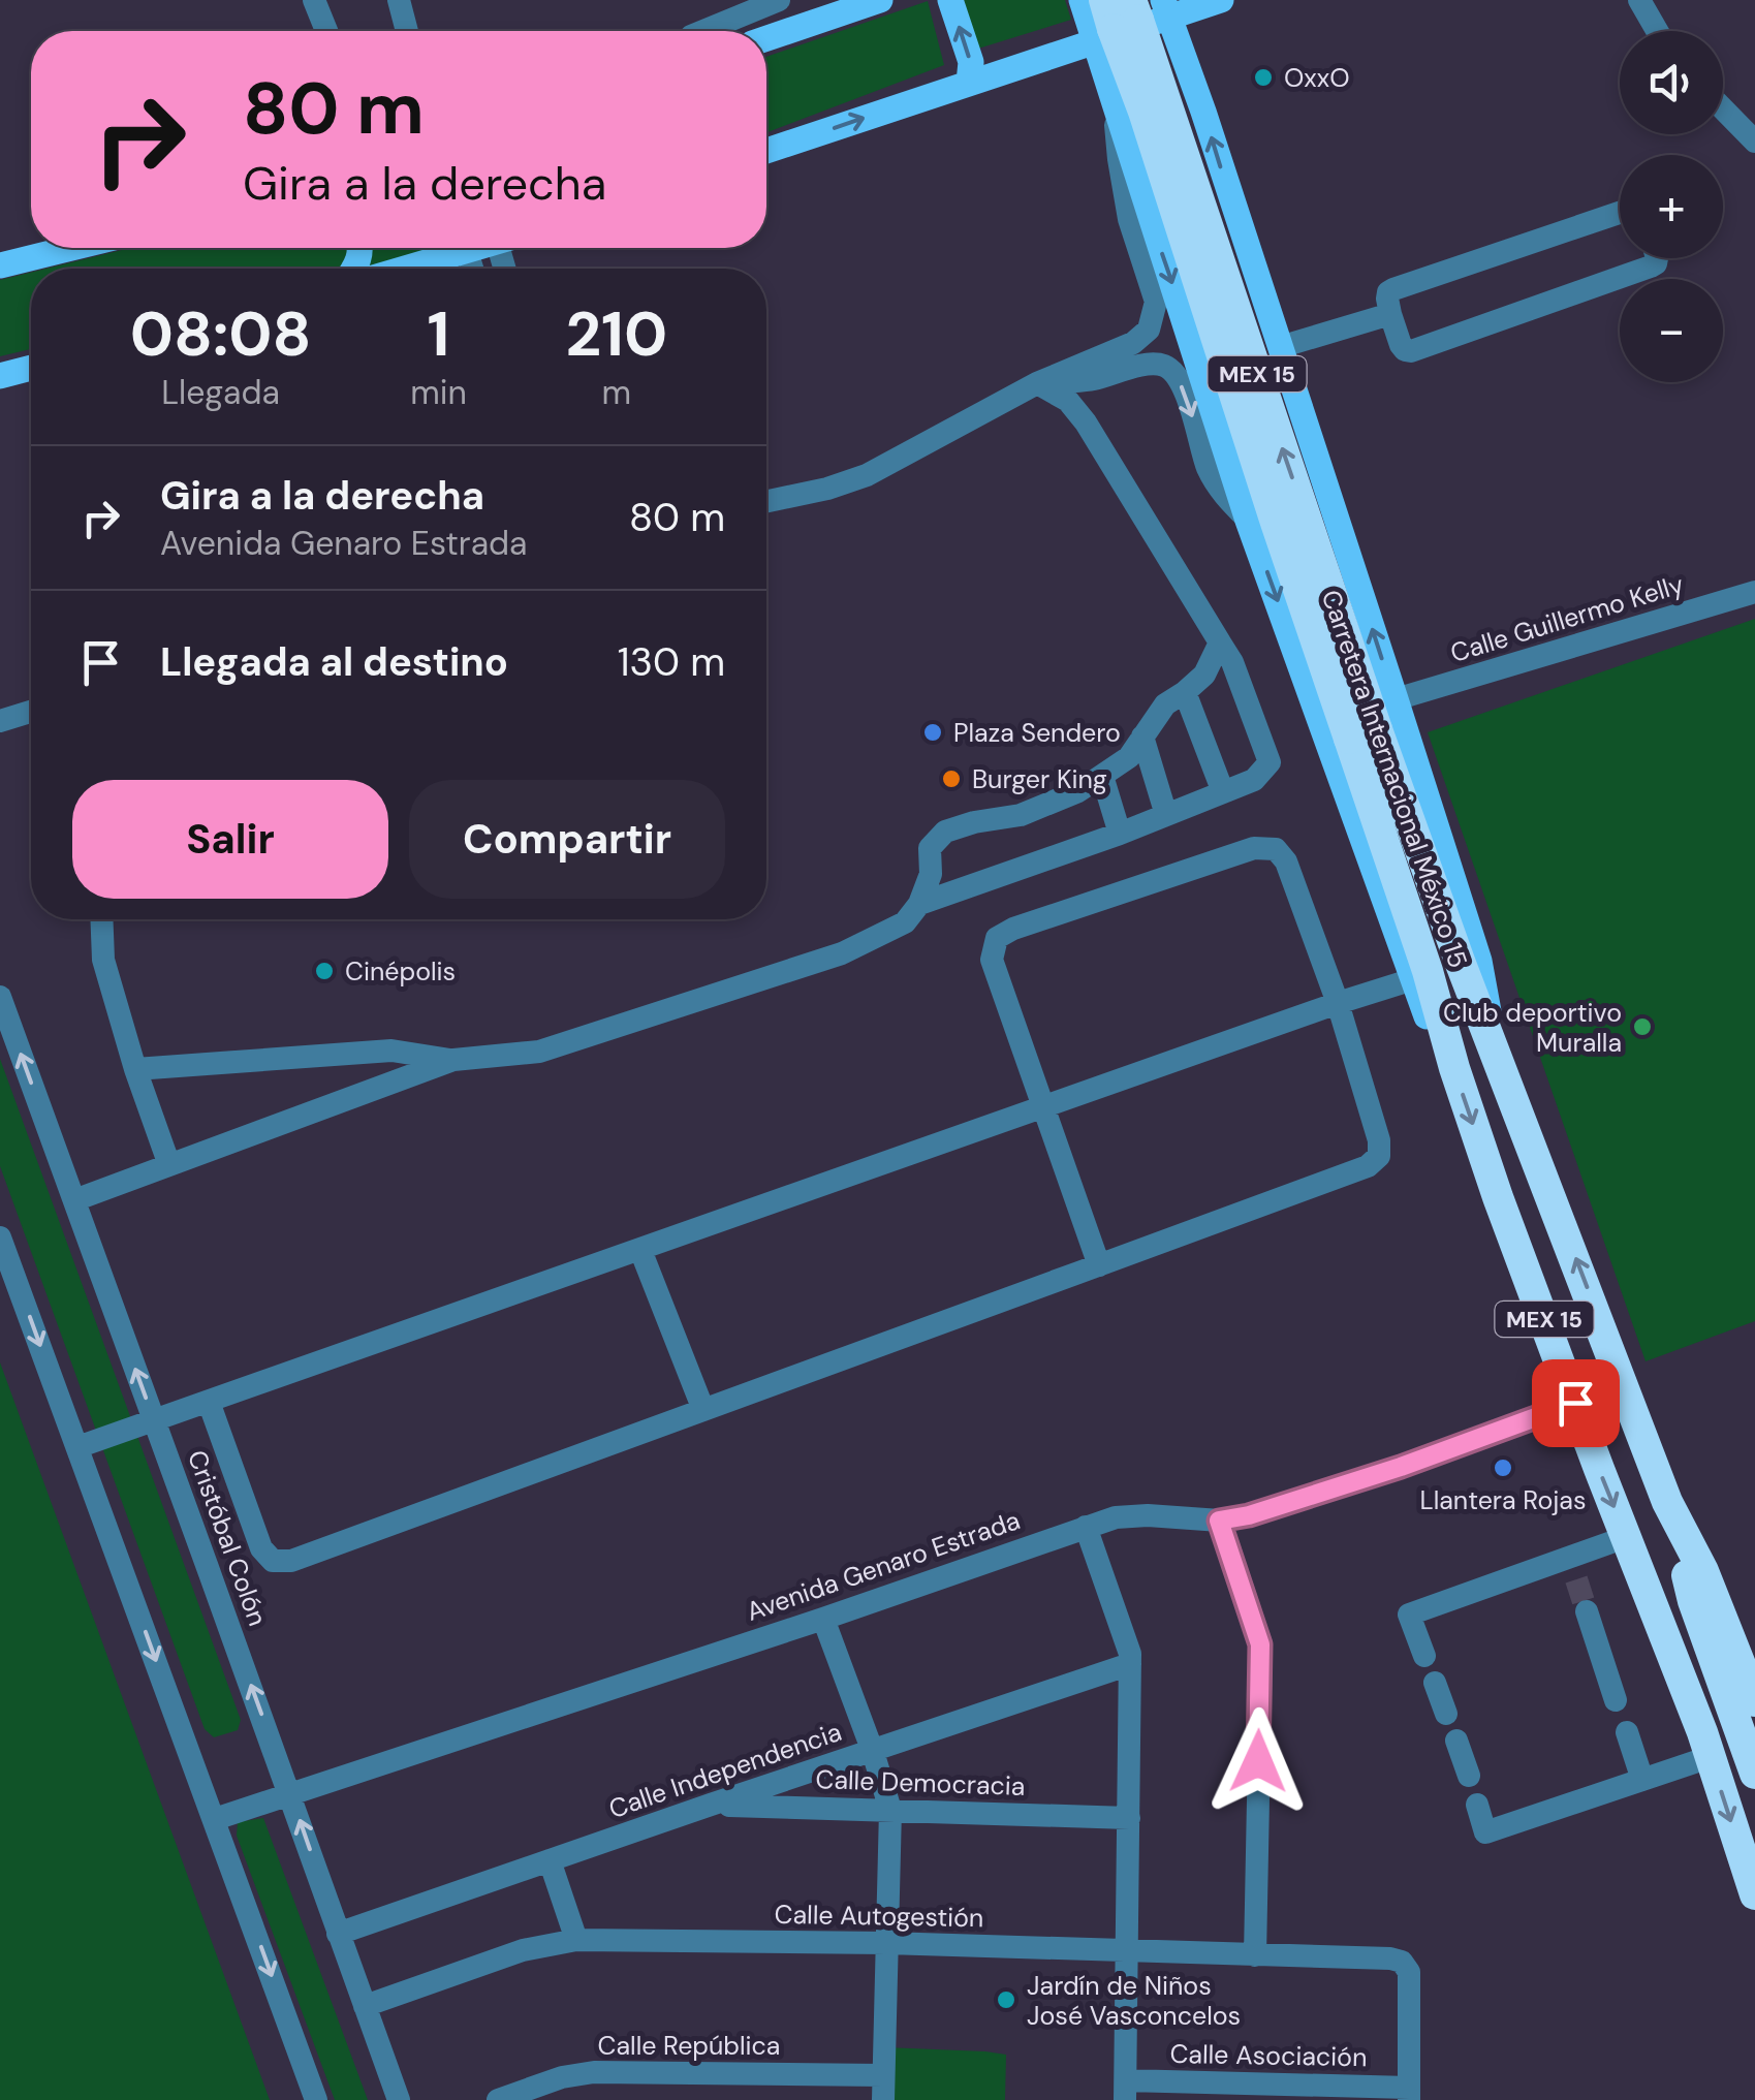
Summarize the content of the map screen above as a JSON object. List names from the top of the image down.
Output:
{
  "streets": {
    "highway": ["MEX 15", "Carretera Internacional México 15"],
    "street": [
      "Calle Guillermo Kelly",
      "Cristóbal Colón",
      "Avenida Genaro Estrada",
      "Calle Independencia",
      "Calle Democracia",
      "Calle Autogestión",
      "Calle República",
      "Calle Asociación"
    ]
  },
  "crossings": [
    ["MEX 15", "Carretera Internacional México 15"],
    ["Carretera Internacional México 15", "Avenida Genaro Estrada"],
    ["Cristóbal Colón", "Avenida Genaro Estrada"],
    ["Cristóbal Colón", "Calle Independencia"],
    ["Cristóbal Colón", "Calle Autogestión"],
    ["Calle Independencia", "Calle Democracia"],
    ["Calle Autogestión", "Calle Asociación"]
  ],
  "places": [
    "OxxO",
    "Plaza Sendero",
    "Burger King",
    "Cinépolis",
    "Club deportivo Muralla",
    "Llantera Rojas",
    "Jardín de Niños José Vasconcelos"
  ],
  "page": {
    "map_buttons": ["+", "−"],
    "turn": ["80 m", "Gira a la derecha"],
    "eta": [
      "08:08",
      "Llegada",
      "1",
      "min",
      "210",
      "m"
    ],
    "list": [
      {
        "name": "Gira a la derecha",
        "note": "Avenida Genaro Estrada",
        "value": "80 m"
      },
      {
        "name": "Llegada al destino",
        "value": "130 m"
      }
    ],
    "buttons": ["Salir", "Compartir"]
  }
}
